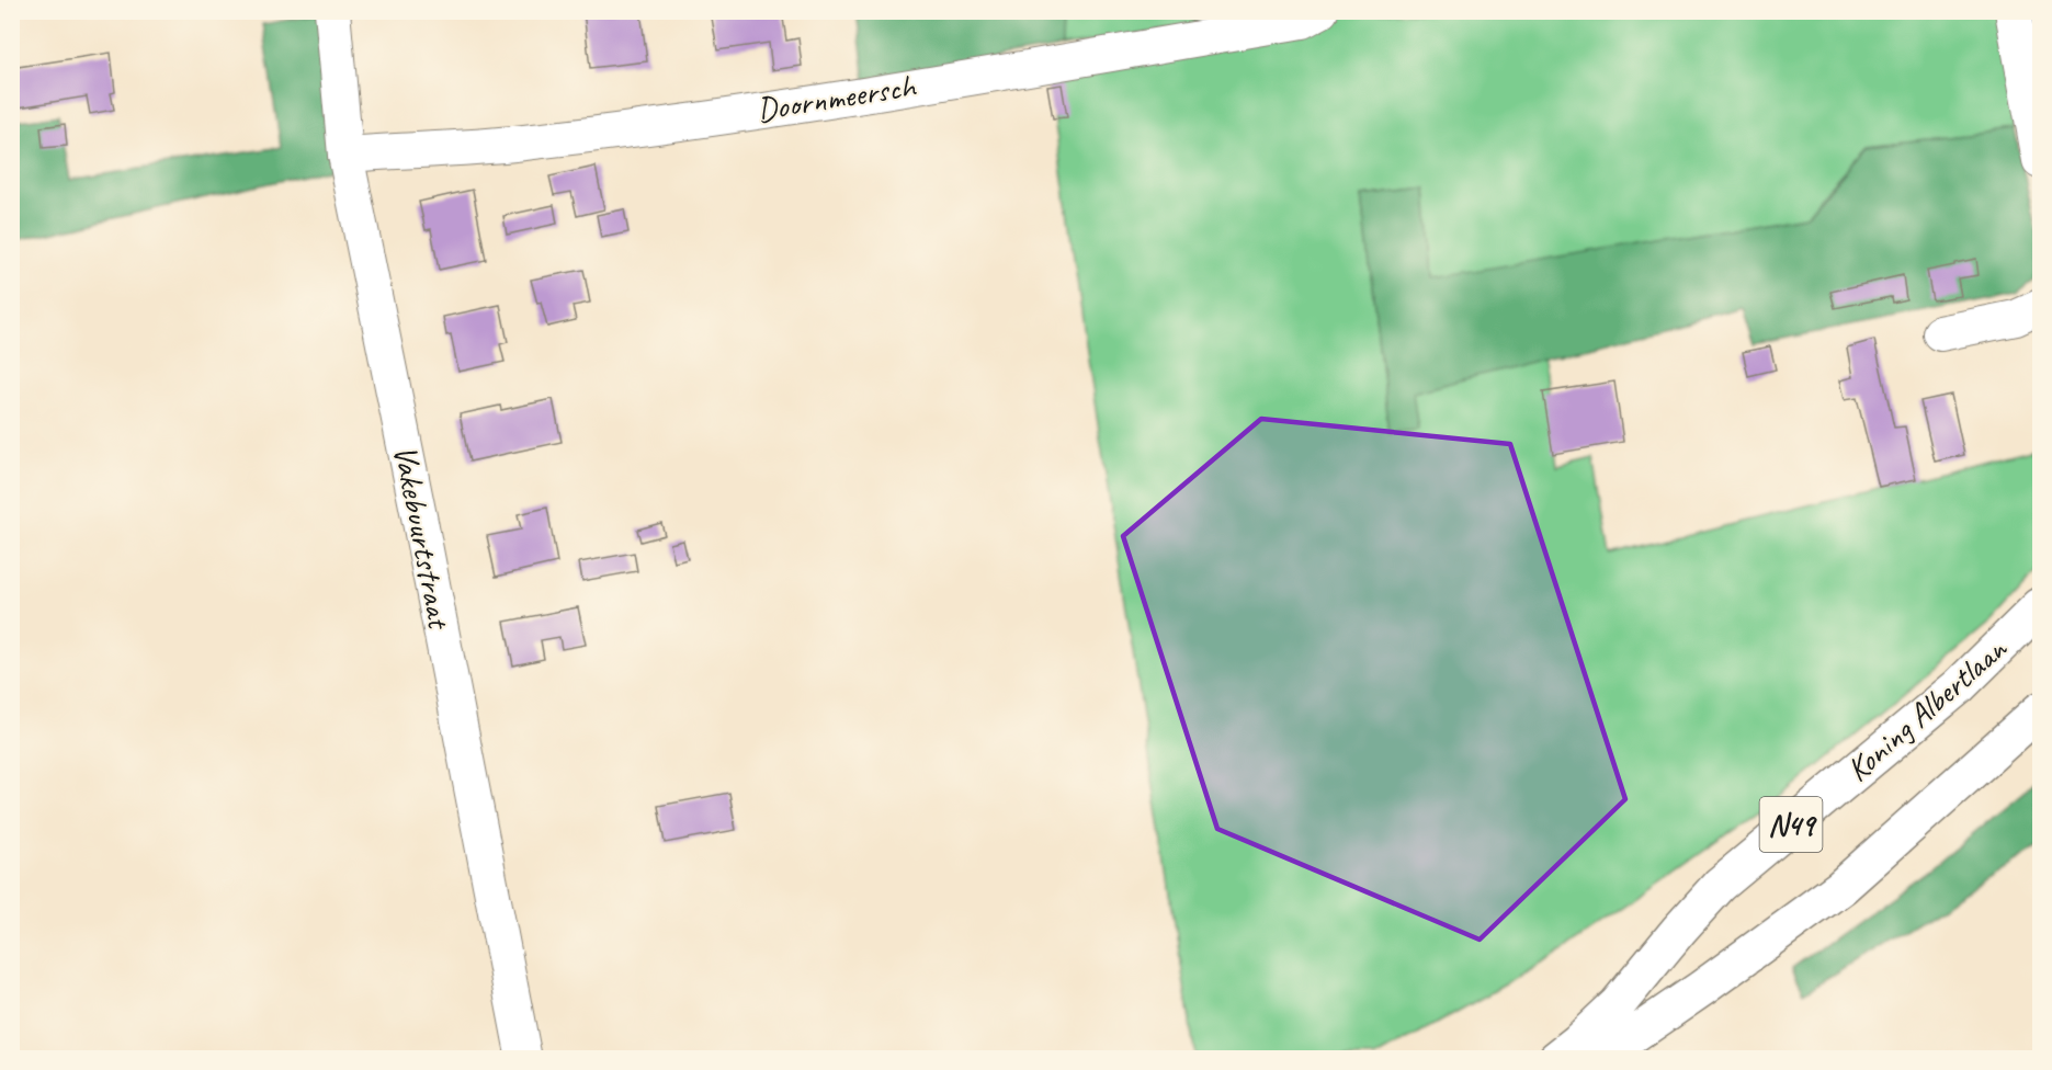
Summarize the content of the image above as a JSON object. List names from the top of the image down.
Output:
{
  "streets": {
    "highway": ["Koning Albertlaan", "N49"],
    "street": ["Doornmeersch", "Vakebuurtstraat"]
  },
  "crossings": [
    ["Doornmeersch", "Vakebuurtstraat"]
  ]
}
